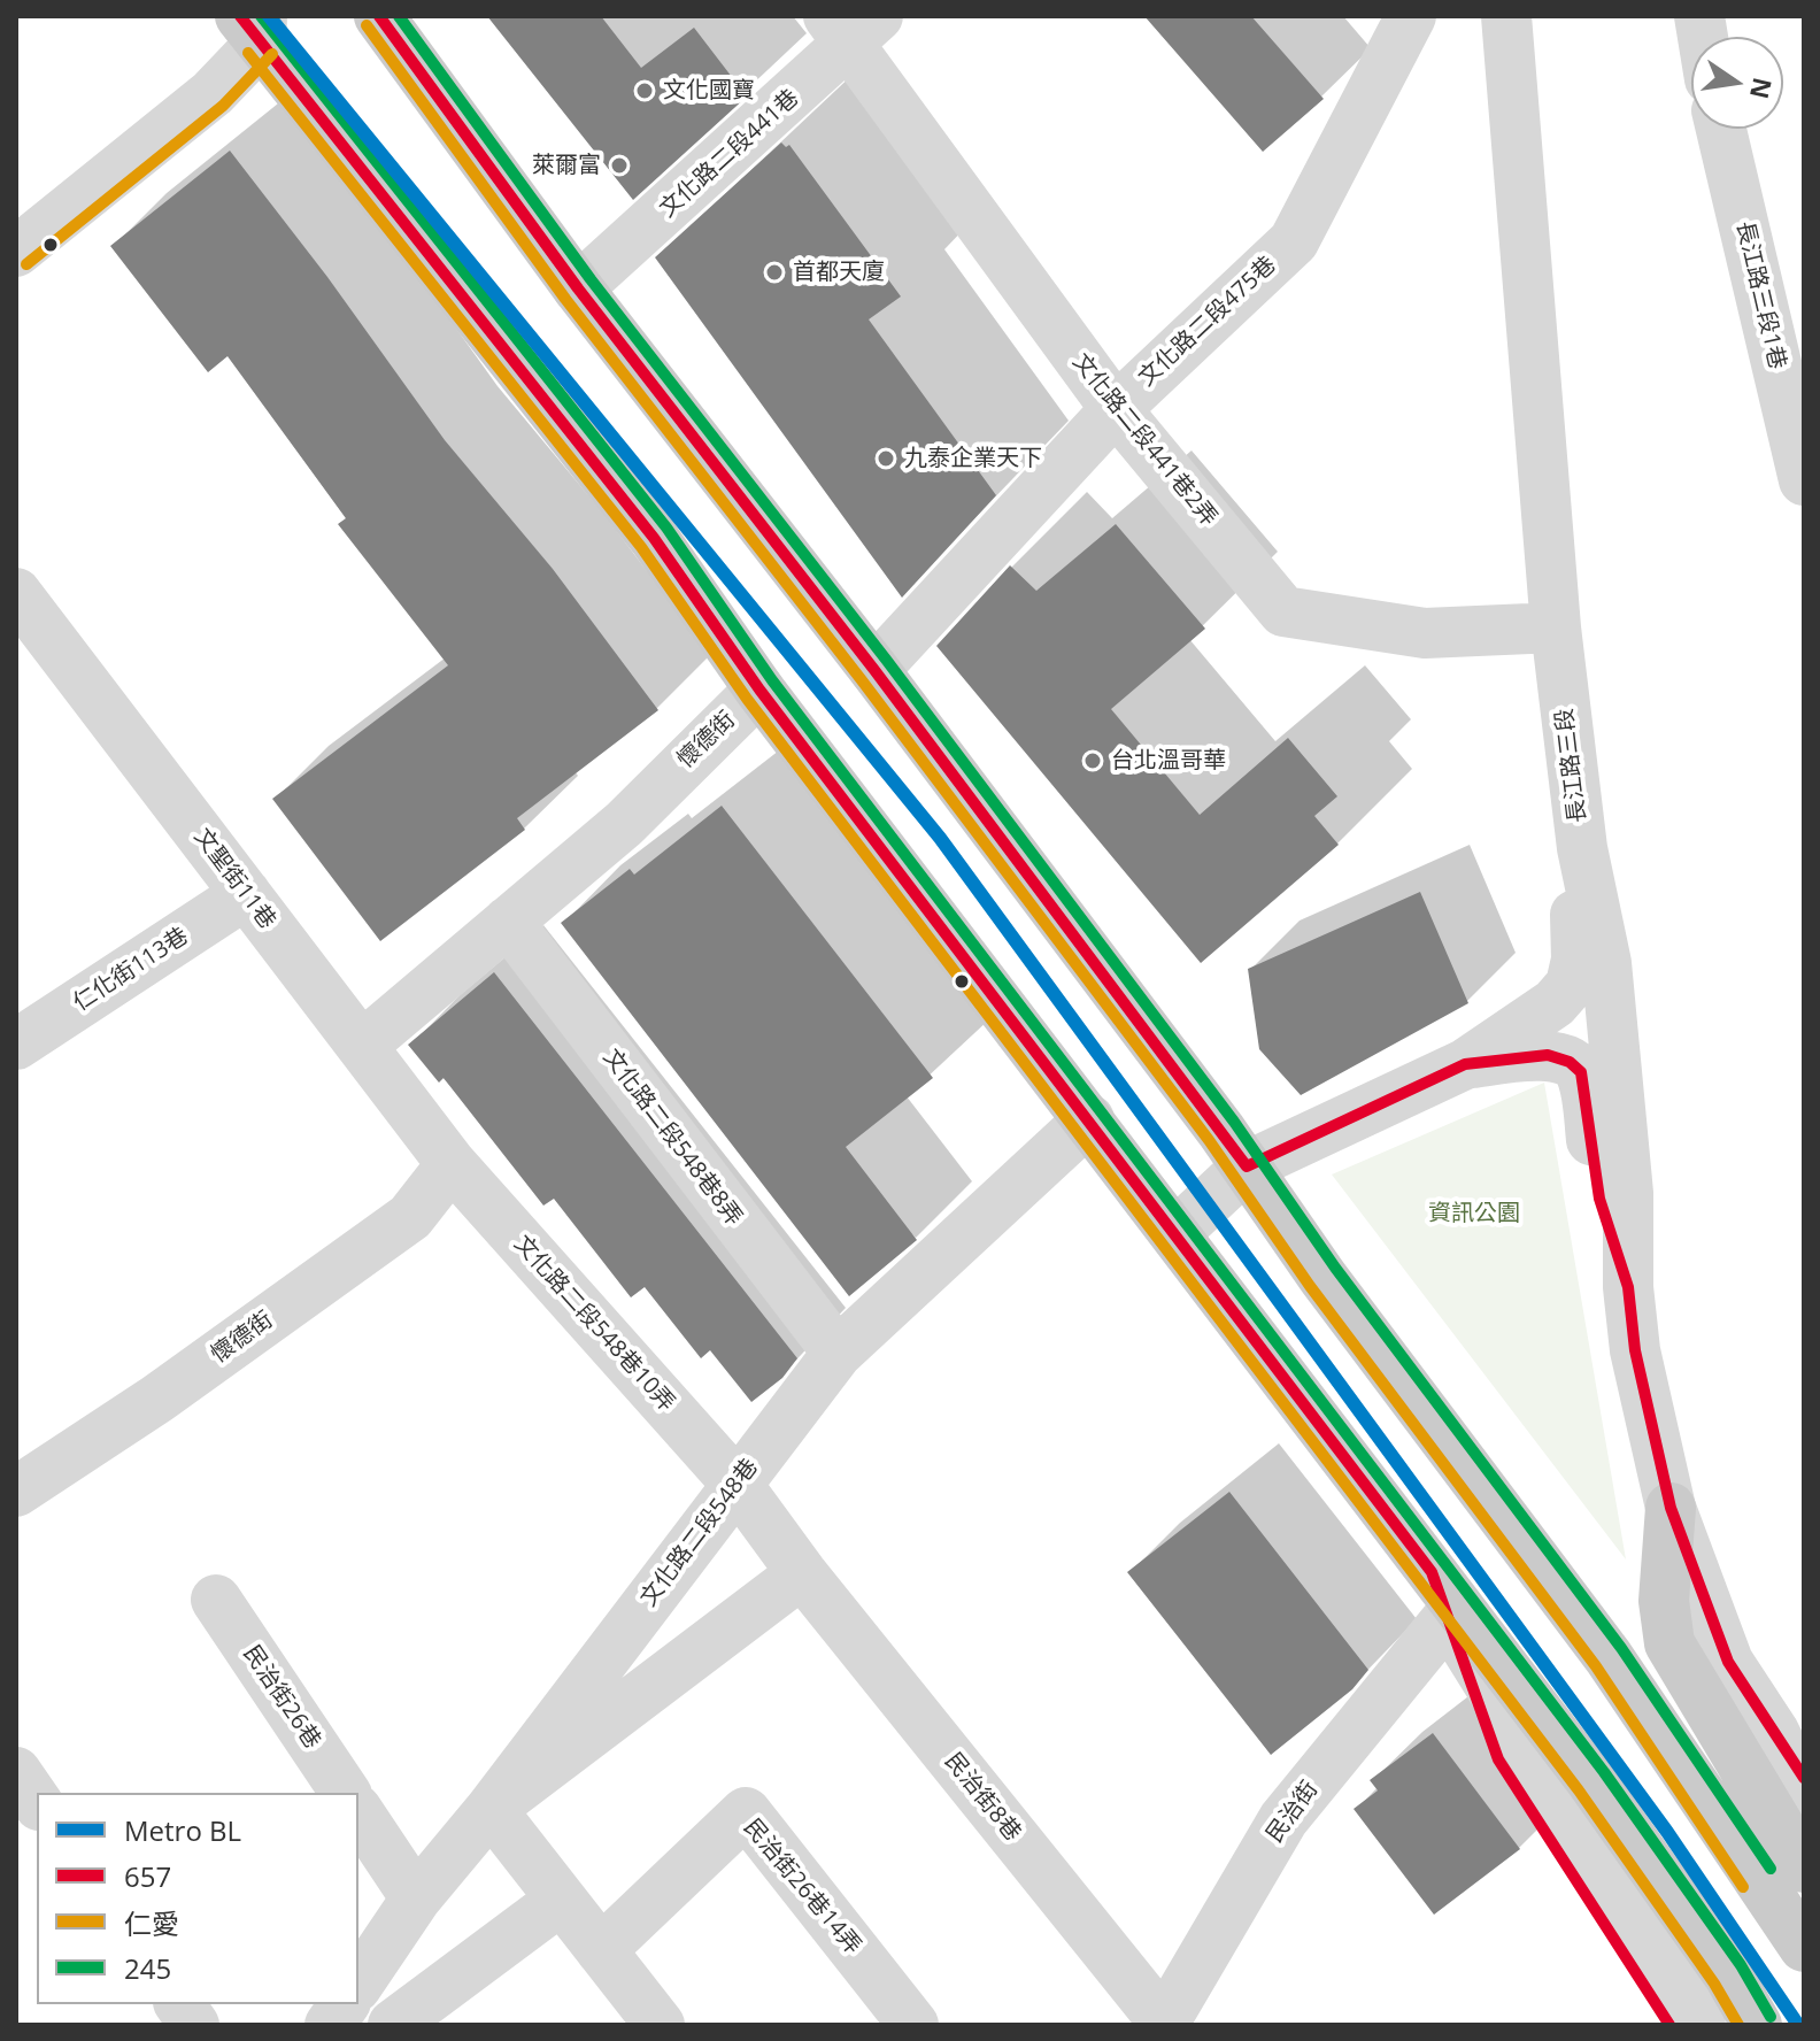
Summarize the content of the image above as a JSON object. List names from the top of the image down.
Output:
{
  "streets": {
    "street": [
      "文化路二段441巷",
      "長江路三段1巷",
      "文化路二段475巷",
      "文化路二段441巷2弄",
      "懷德街",
      "長江路三段",
      "文聖街11巷",
      "仁化街113巷",
      "文化路二段548巷8弄",
      "文化路二段548巷10弄",
      "文化路二段548巷",
      "民治街26巷",
      "民治街8巷",
      "民治街",
      "民治街26巷14弄"
    ]
  },
  "crossings": [
    ["文化路二段441巷", "文化路二段441巷2弄"],
    ["文化路二段475巷", "文化路二段441巷2弄"],
    ["文化路二段441巷2弄", "長江路三段"],
    ["懷德街", "文聖街11巷"],
    ["懷德街", "文化路二段548巷8弄"],
    ["懷德街", "文化路二段548巷10弄"],
    ["文聖街11巷", "仁化街113巷"],
    ["文聖街11巷", "文化路二段548巷10弄"],
    ["文化路二段548巷8弄", "文化路二段548巷"],
    ["文化路二段548巷10弄", "文化路二段548巷"],
    ["文化路二段548巷10弄", "民治街8巷"],
    ["民治街8巷", "民治街"]
  ],
  "parks": ["資訊公園"],
  "places": [
    "文化國寶",
    "萊爾富",
    "首都天廈",
    "九泰企業天下",
    "台北溫哥華"
  ],
  "lines": [
    "metro line BL",
    "transit line 657",
    "transit line 245",
    "transit line 仁愛"
  ],
  "legend": [
    "Metro BL",
    "657",
    "仁愛",
    "245"
  ],
  "north": "right"
}
